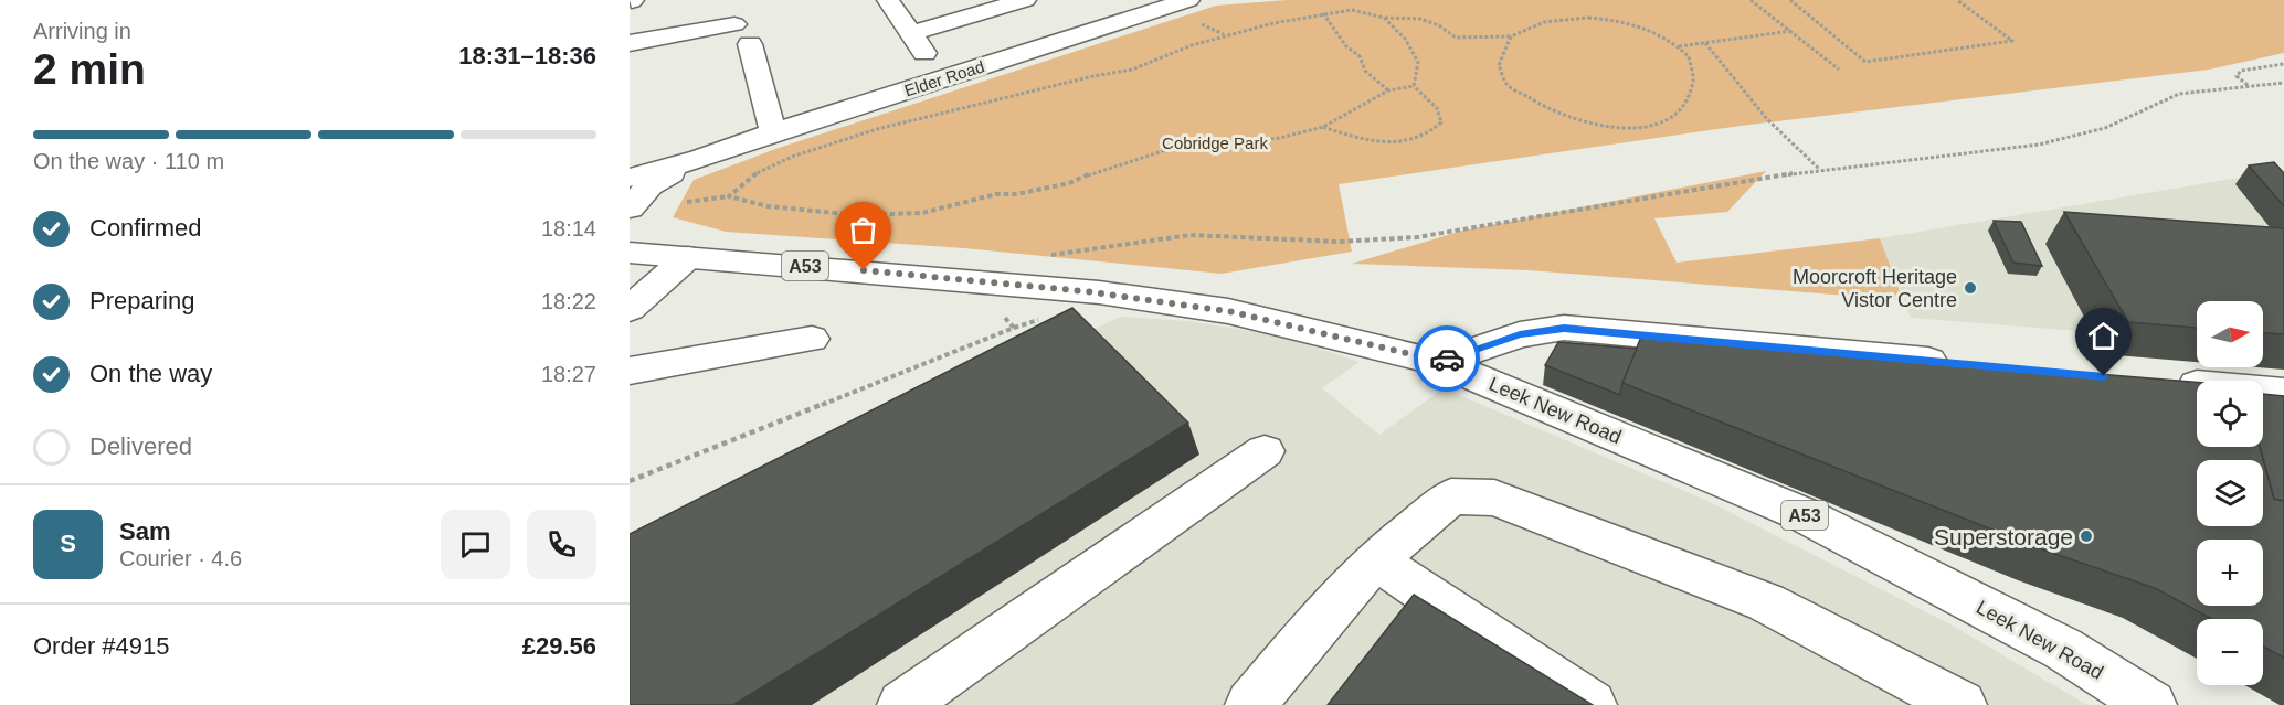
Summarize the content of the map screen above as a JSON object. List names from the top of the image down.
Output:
{
  "streets": {
    "main road": ["Elder Road", "A53", "Leek New Road"]
  },
  "parks": ["Cobridge Park"],
  "places": ["Moorcroft Heritage Vistor Centre", "Superstorage"],
  "north": "right",
  "page": {
    "heading": ["2 min", "Arriving in", "18:31–18:36"],
    "panel": [
      "Sam",
      "Courier · 4.6",
      "Order #4915",
      "£29.56"
    ],
    "bar": "On the way · 110 m",
    "list": [
      ["Confirmed", "18:14"],
      ["Preparing", "18:22"],
      ["On the way", "18:27"],
      "Delivered"
    ],
    "map_buttons": ["+", "−"],
    "round": "S"
  }
}
